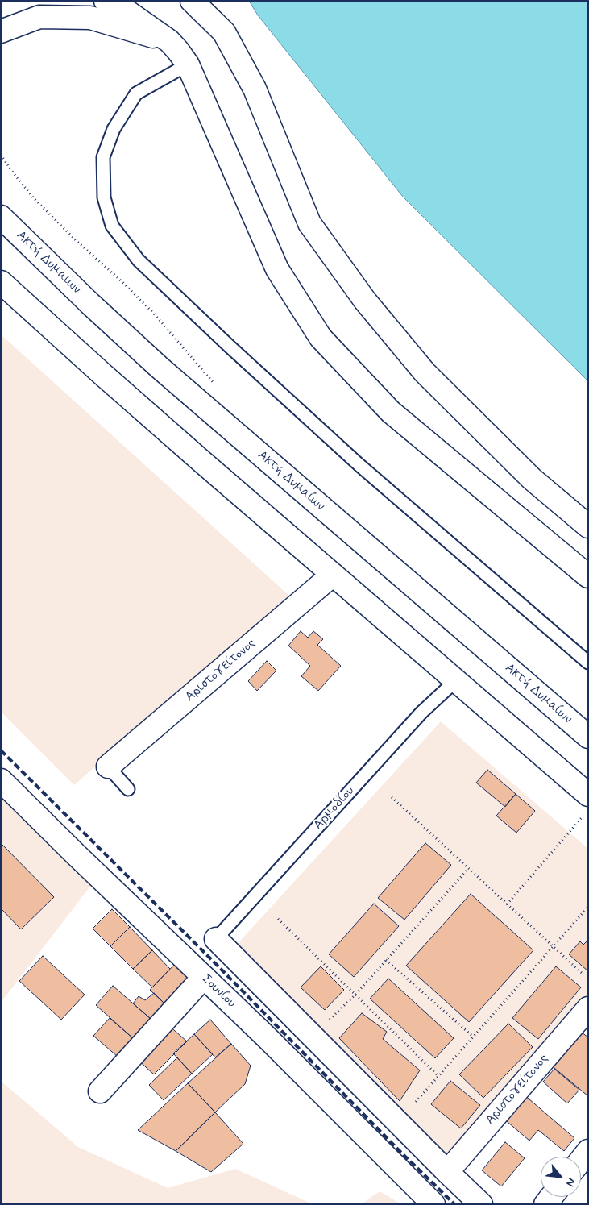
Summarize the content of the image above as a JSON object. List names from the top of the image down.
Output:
{
  "streets": {
    "main road": ["Ακτή Δυμαίων", "Αριστογείτονος", "Σουνίου"],
    "lane": ["Αρμοδίου"]
  },
  "north": "bottom right"
}
